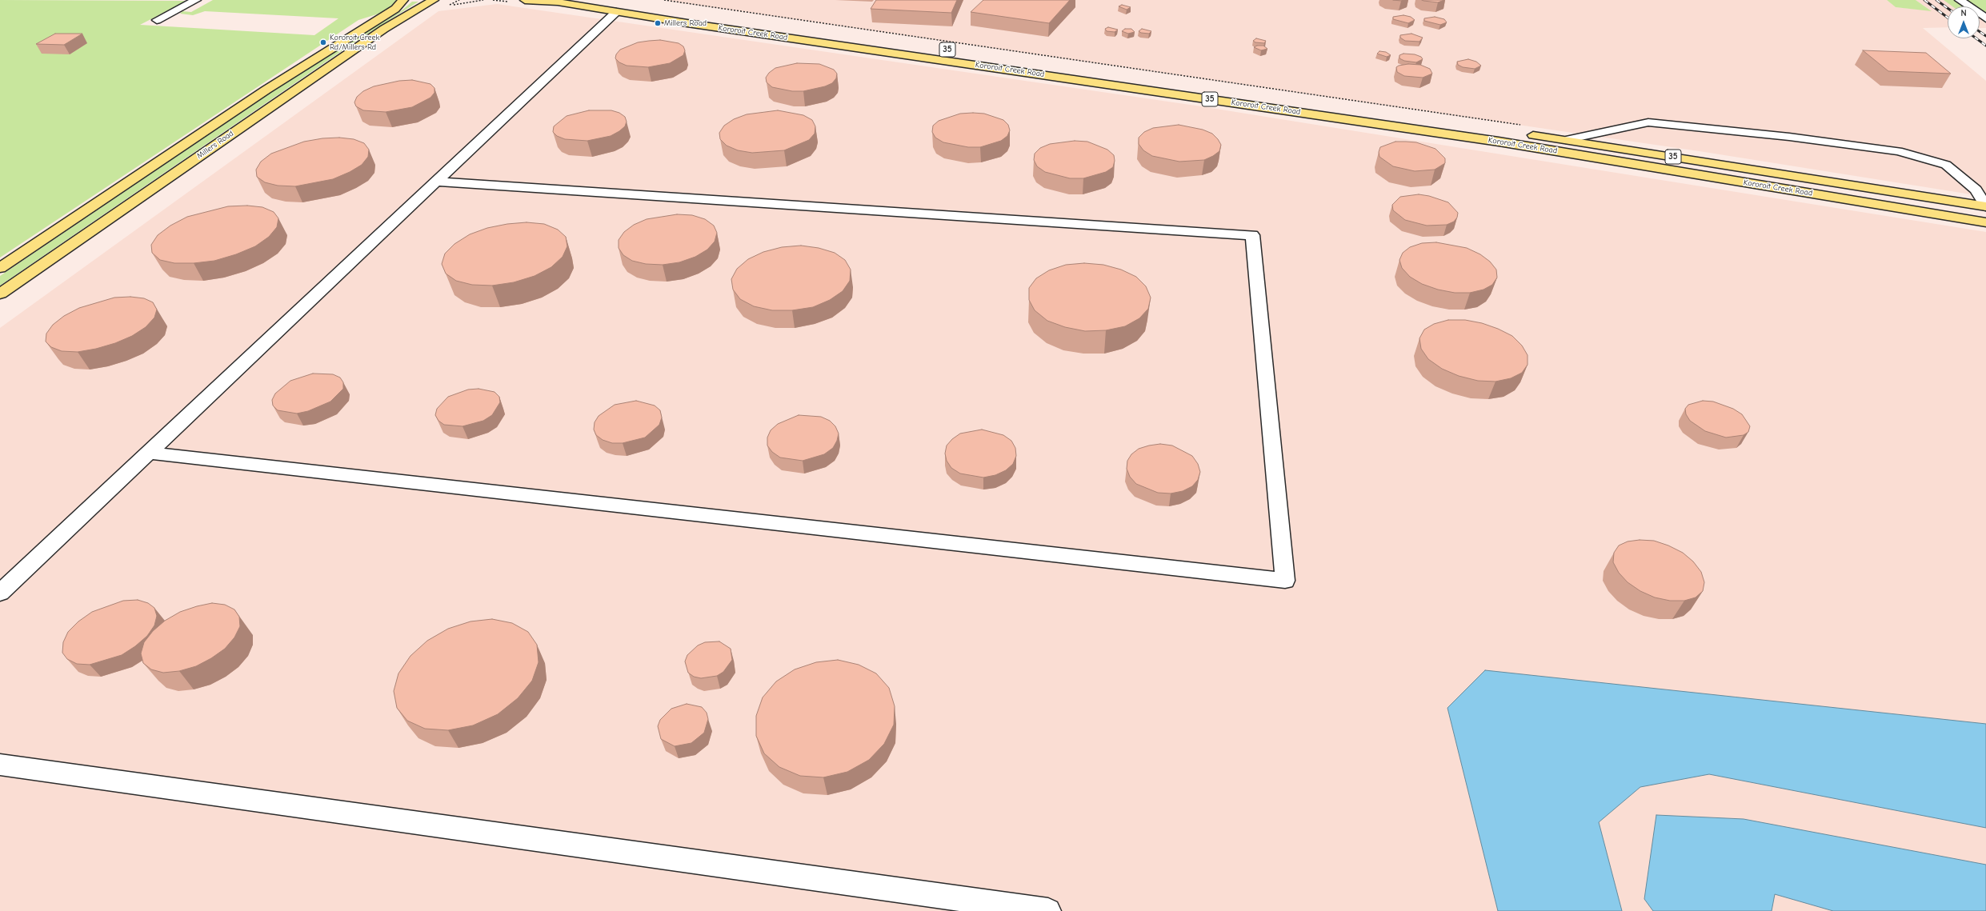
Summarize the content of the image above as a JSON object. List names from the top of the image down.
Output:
{
  "streets": {
    "main road": ["Kororoit Creek Road", "35", "Millers Road"]
  },
  "places": ["Millers Road", "Kororoit Creek Rd/Millers Rd"],
  "north": "top"
}
